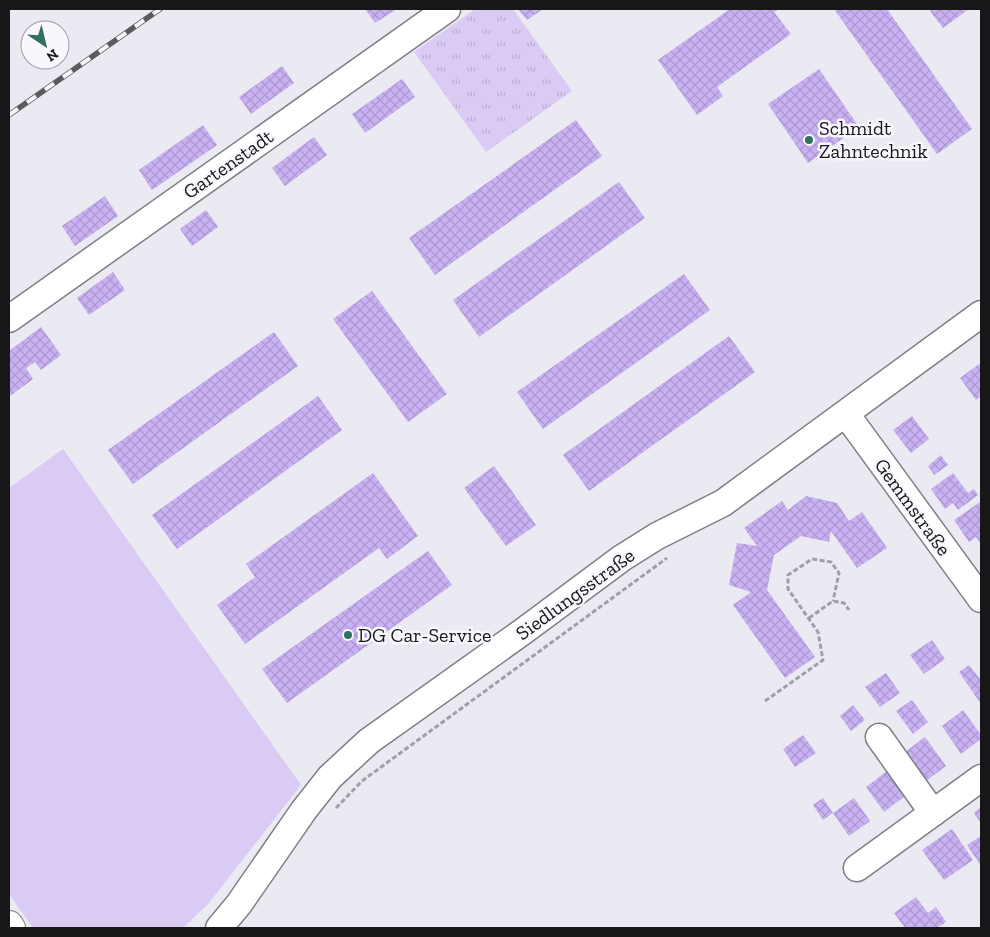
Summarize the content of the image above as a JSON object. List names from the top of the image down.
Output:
{
  "streets": {
    "street": ["Gartenstadt", "Gemmstraße", "Siedlungsstraße"]
  },
  "crossings": [
    ["Gemmstraße", "Siedlungsstraße"]
  ],
  "places": ["Schmidt Zahntechnik", "DG Car-Service"],
  "north": "bottom right"
}
